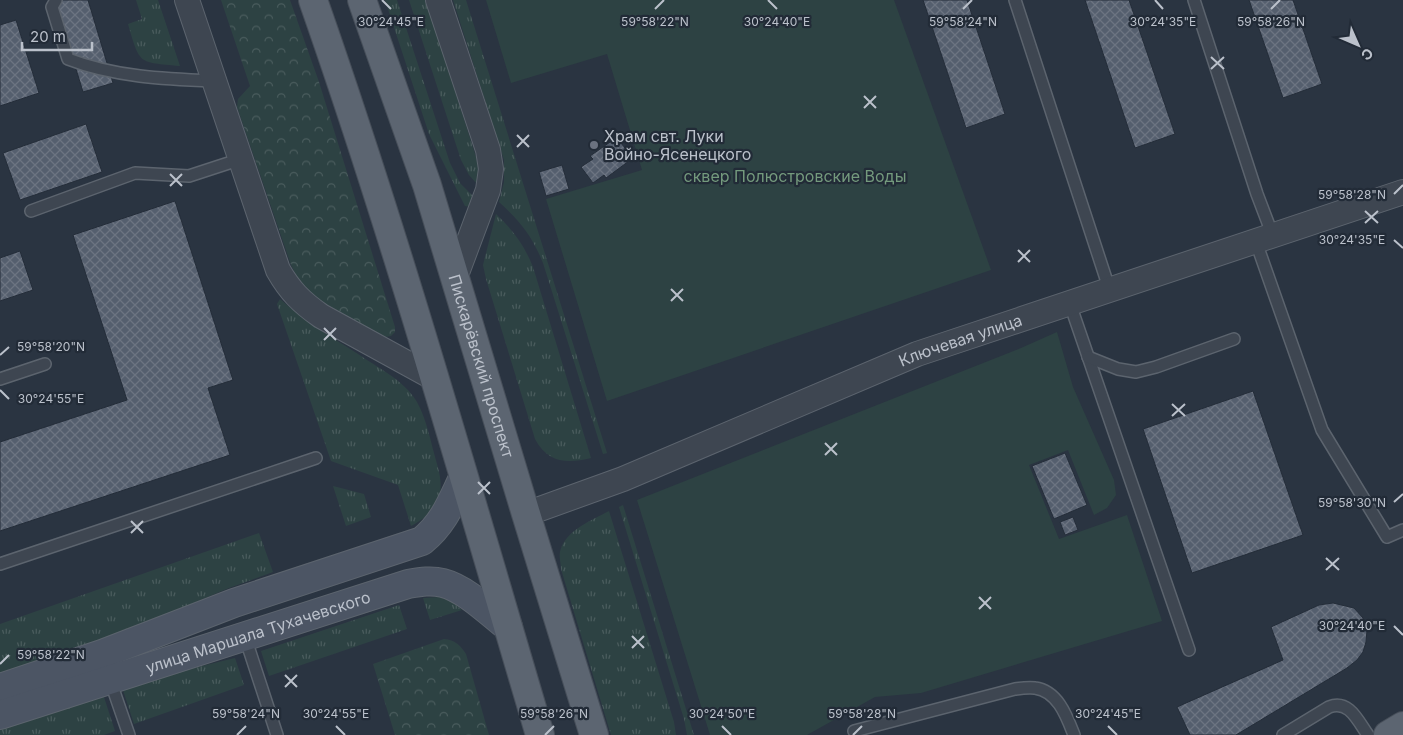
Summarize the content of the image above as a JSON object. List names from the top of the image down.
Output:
{
  "streets": {
    "main road": ["Пискарёвский проспект"],
    "street": ["Ключевая улица", "улица Маршала Тухачевского"]
  },
  "crossings": [
    ["Ключевая улица", "Пискарёвский проспект"]
  ],
  "parks": ["сквер Полюстровские Воды"],
  "places": ["Храм свт. Луки Войно-Ясенецкого"],
  "scale_bar": "20 m",
  "north": "bottom right",
  "coordinates": [
    "30°24'45\"E",
    "59°58'22\"N",
    "30°24'40\"E",
    "59°58'24\"N",
    "30°24'35\"E",
    "59°58'26\"N",
    "59°58'28\"N",
    "59°58'20\"N",
    "30°24'55\"E",
    "59°58'30\"N",
    "30°24'50\"E"
  ]
}
